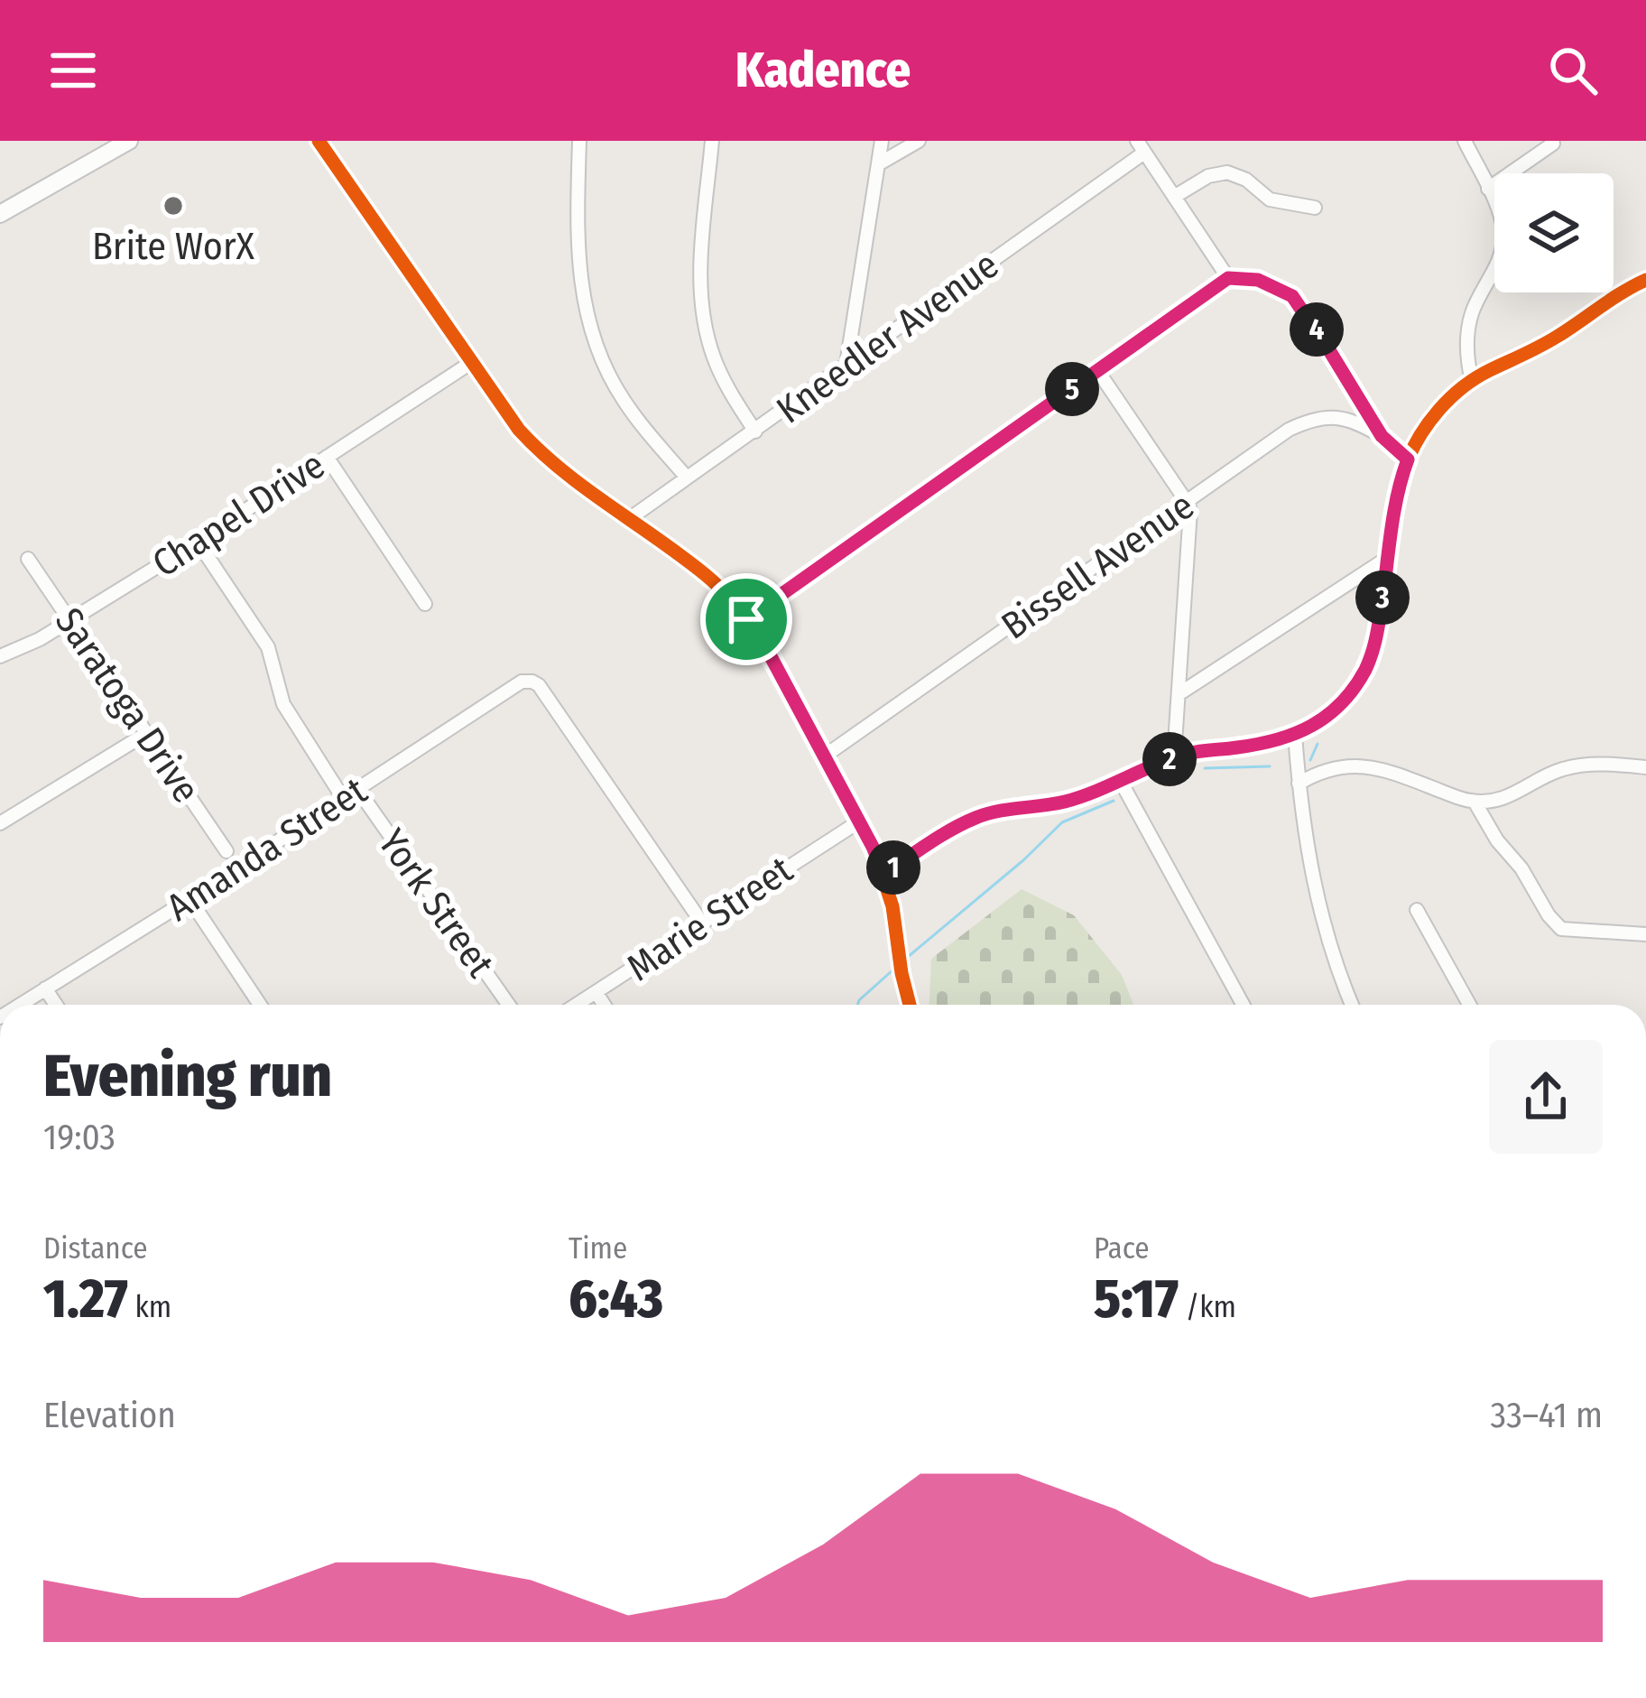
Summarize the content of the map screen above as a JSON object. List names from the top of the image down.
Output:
{
  "streets": {
    "street": [
      "Kneedler Avenue",
      "Chapel Drive",
      "Bissell Avenue",
      "Saratoga Drive",
      "Amanda Street",
      "York Street",
      "Marie Street"
    ]
  },
  "crossings": [
    ["Chapel Drive", "Saratoga Drive"],
    ["Amanda Street", "York Street"],
    ["Amanda Street", "Marie Street"]
  ],
  "places": ["Brite WorX"],
  "page": {
    "header": "Kadence",
    "pins": [
      "4",
      "5",
      "3",
      "2",
      "1"
    ],
    "heading": ["Evening run", "19:03"],
    "stats": [
      ["Distance", "1.27 km"],
      ["Time", "6:43"],
      ["Pace", "5:17 /km"]
    ],
    "chart": ["Elevation", "33–41 m"]
  }
}
